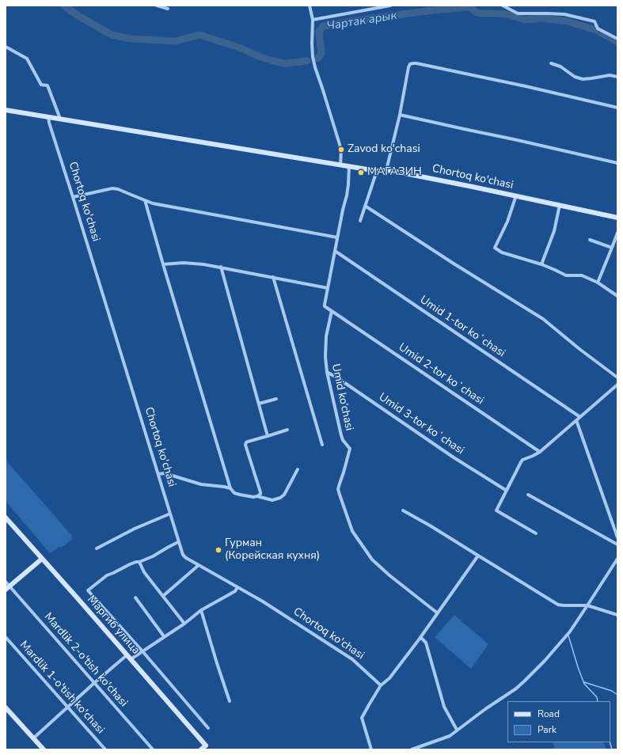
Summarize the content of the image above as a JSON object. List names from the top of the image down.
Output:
{
  "streets": {
    "street": [
      "Chortoq ko'chasi",
      "Umid 1-tor koʻchasi",
      "Umid 2-tor koʻchasi",
      "Umid ko‘chasi",
      "Umid 3-tor koʻchasi",
      "Маргиб улица",
      "Mardlik 2-o'tish ko'chasi",
      "Mardlik 1-o'tish ko'chasi"
    ]
  },
  "crossings": [
    ["Umid 2-tor koʻchasi", "Umid ko‘chasi"],
    ["Umid ko‘chasi", "Umid 3-tor koʻchasi"]
  ],
  "water": ["Чартак арык"],
  "places": ["Zavod ko'chasi", "МАГАЗИН", "Гурман (Корейская кухня)"],
  "legend": ["Road", "Park"]
}
